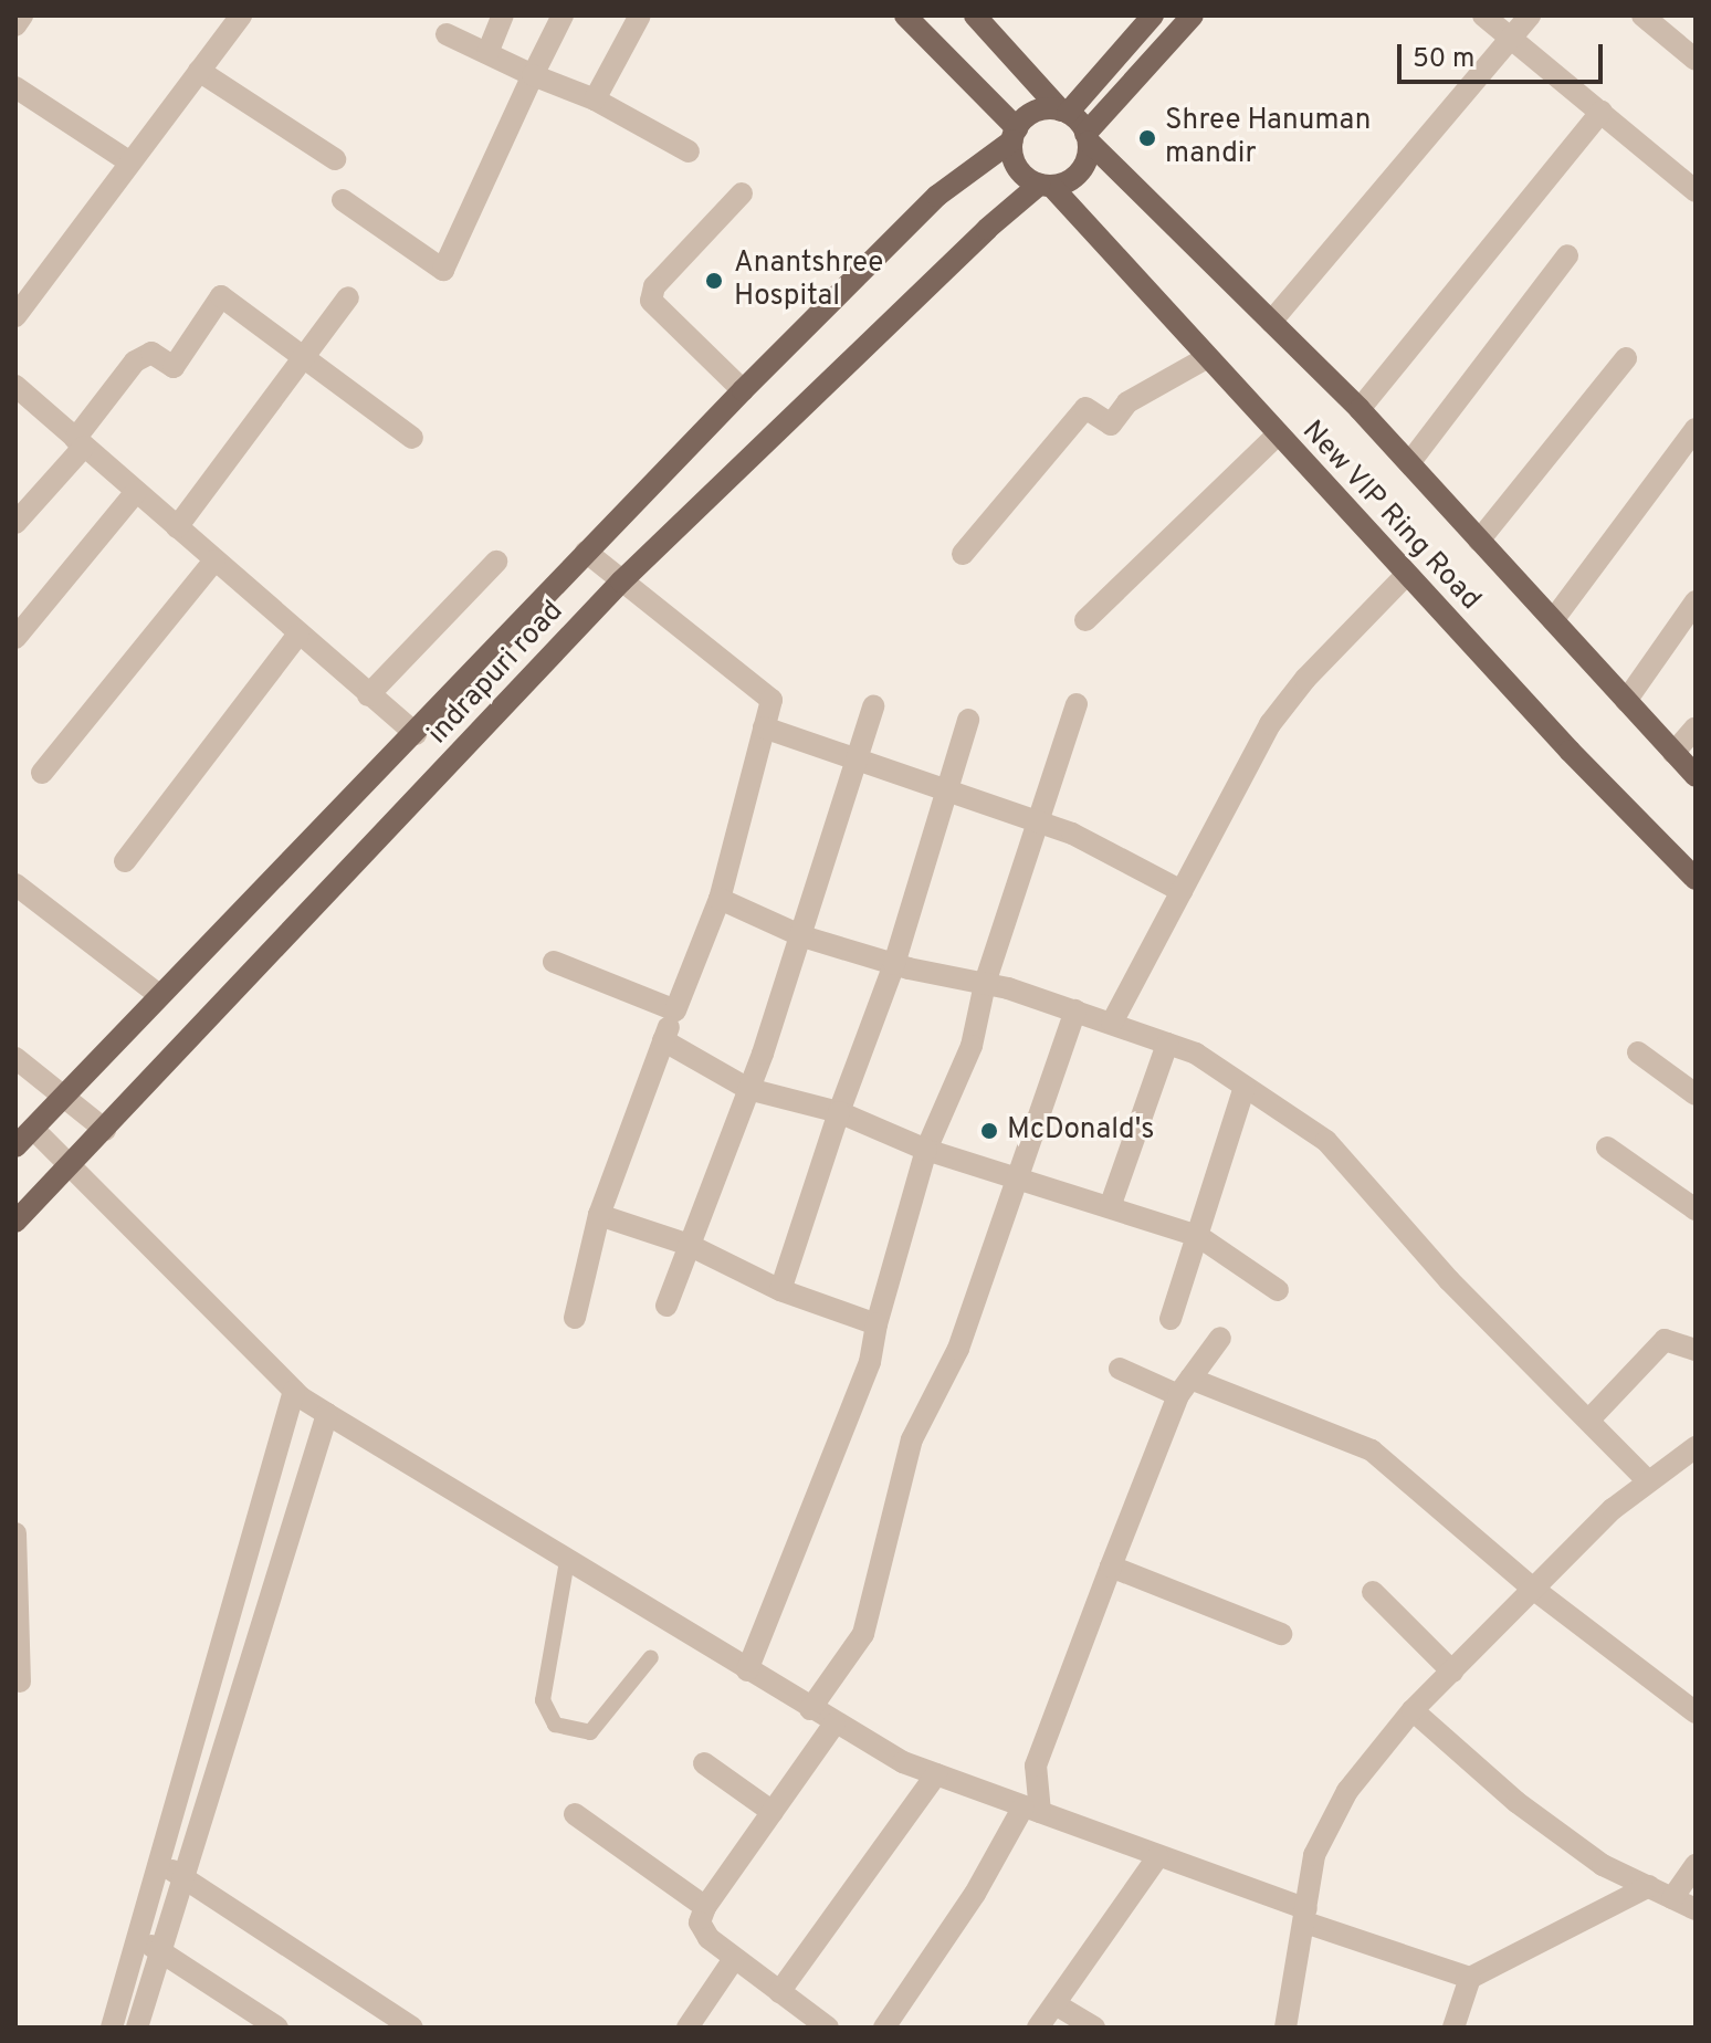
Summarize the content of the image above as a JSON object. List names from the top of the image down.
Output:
{
  "streets": {
    "main road": ["New VIP Ring Road", "indrapuri road"]
  },
  "crossings": [
    ["New VIP Ring Road", "indrapuri road"]
  ],
  "places": ["Shree Hanuman mandir", "Anantshree Hospital", "McDonald's"],
  "scale_bar": "50 m"
}
